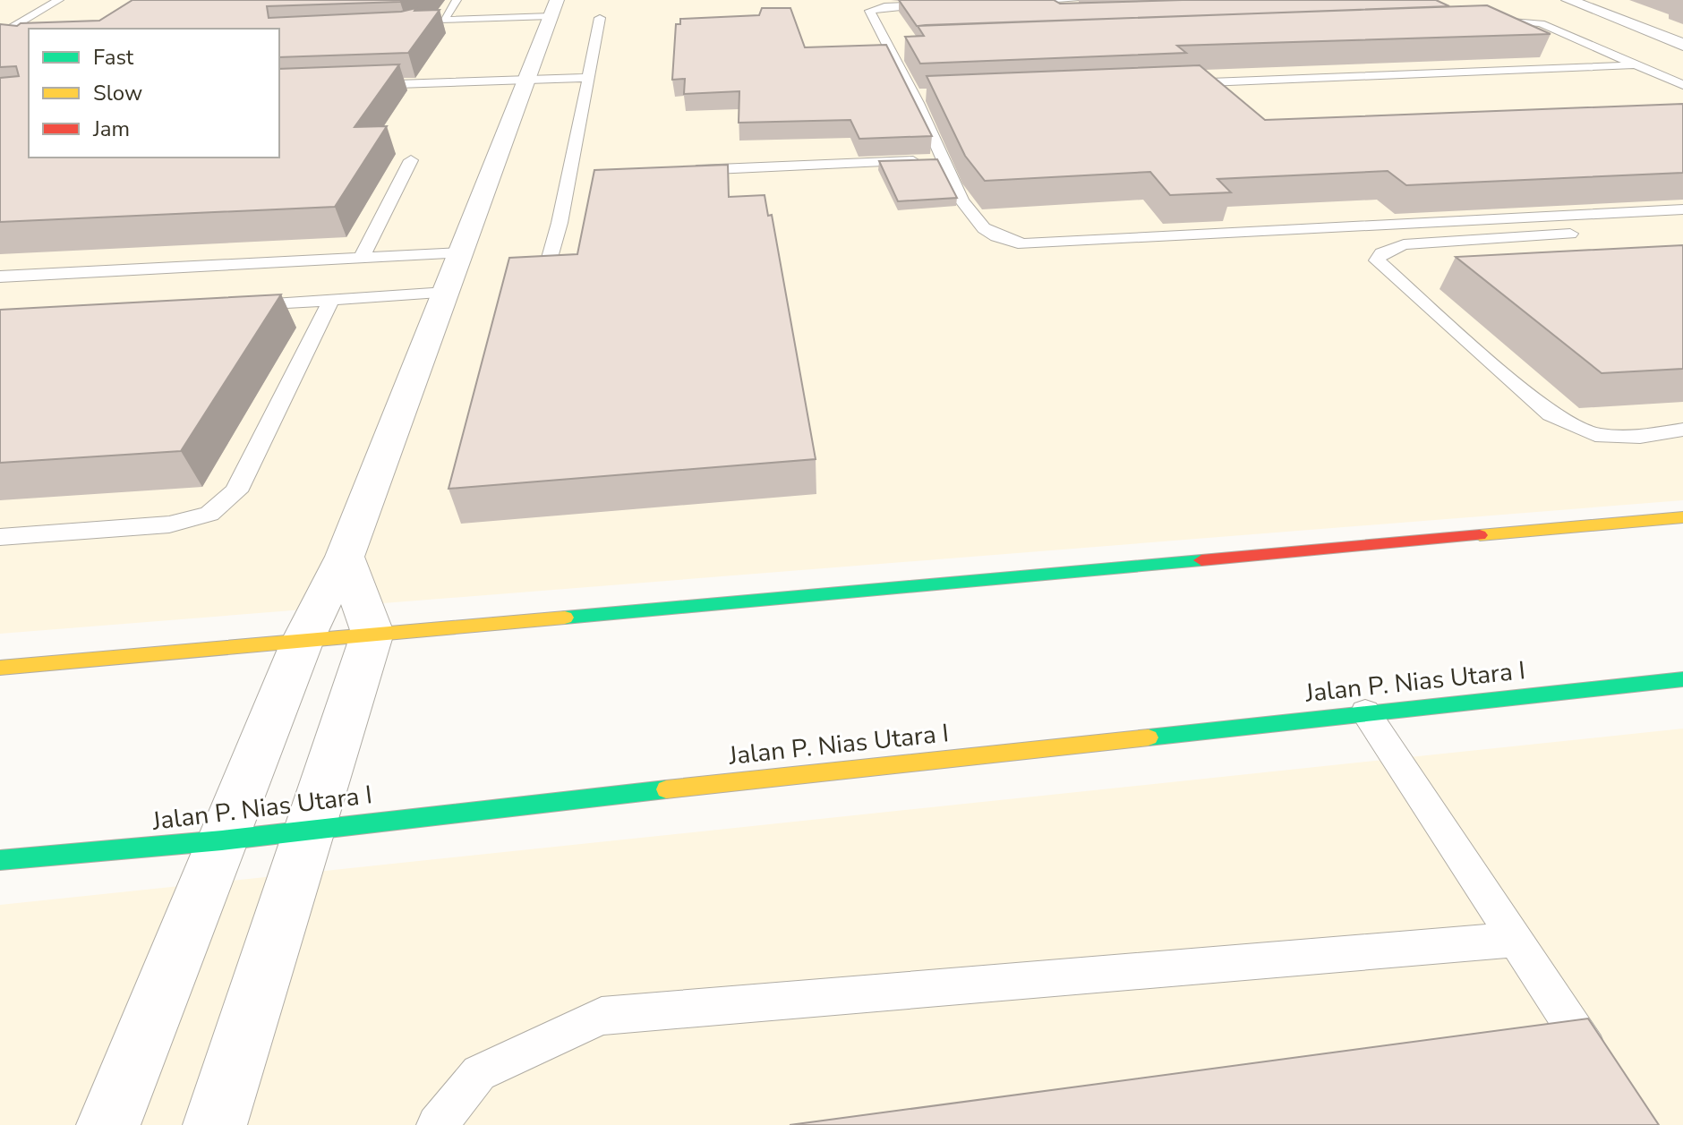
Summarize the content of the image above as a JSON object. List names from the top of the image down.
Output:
{
  "streets": {
    "street": ["Jalan P. Nias Utara I"]
  },
  "legend": ["Fast", "Slow", "Jam"]
}
